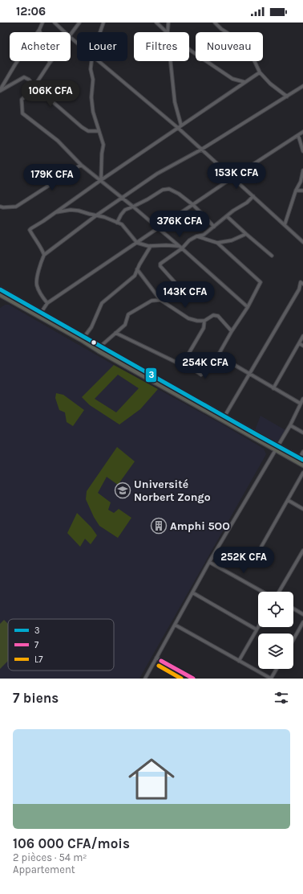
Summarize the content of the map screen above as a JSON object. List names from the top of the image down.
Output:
{
  "places": {
    "school or university": ["Université Norbert Zongo"],
    "building": ["Amphi 5OO"]
  },
  "lines": ["transit line 3", "transit line 7", "transit line L7"],
  "legend": ["3", "7", "L7"],
  "page": {
    "status": "12:06",
    "chip": [
      "Acheter",
      "Louer",
      "Filtres",
      "Nouveau"
    ],
    "price": [
      "106K CFA",
      "153K CFA",
      "179K CFA",
      "376K CFA",
      "143K CFA",
      "254K CFA",
      "252K CFA"
    ],
    "heading": "7 biens",
    "list": [
      {
        "name": "106 000 CFA/mois",
        "note": "2 pièces · 54 m² · Appartement"
      }
    ]
  }
}
